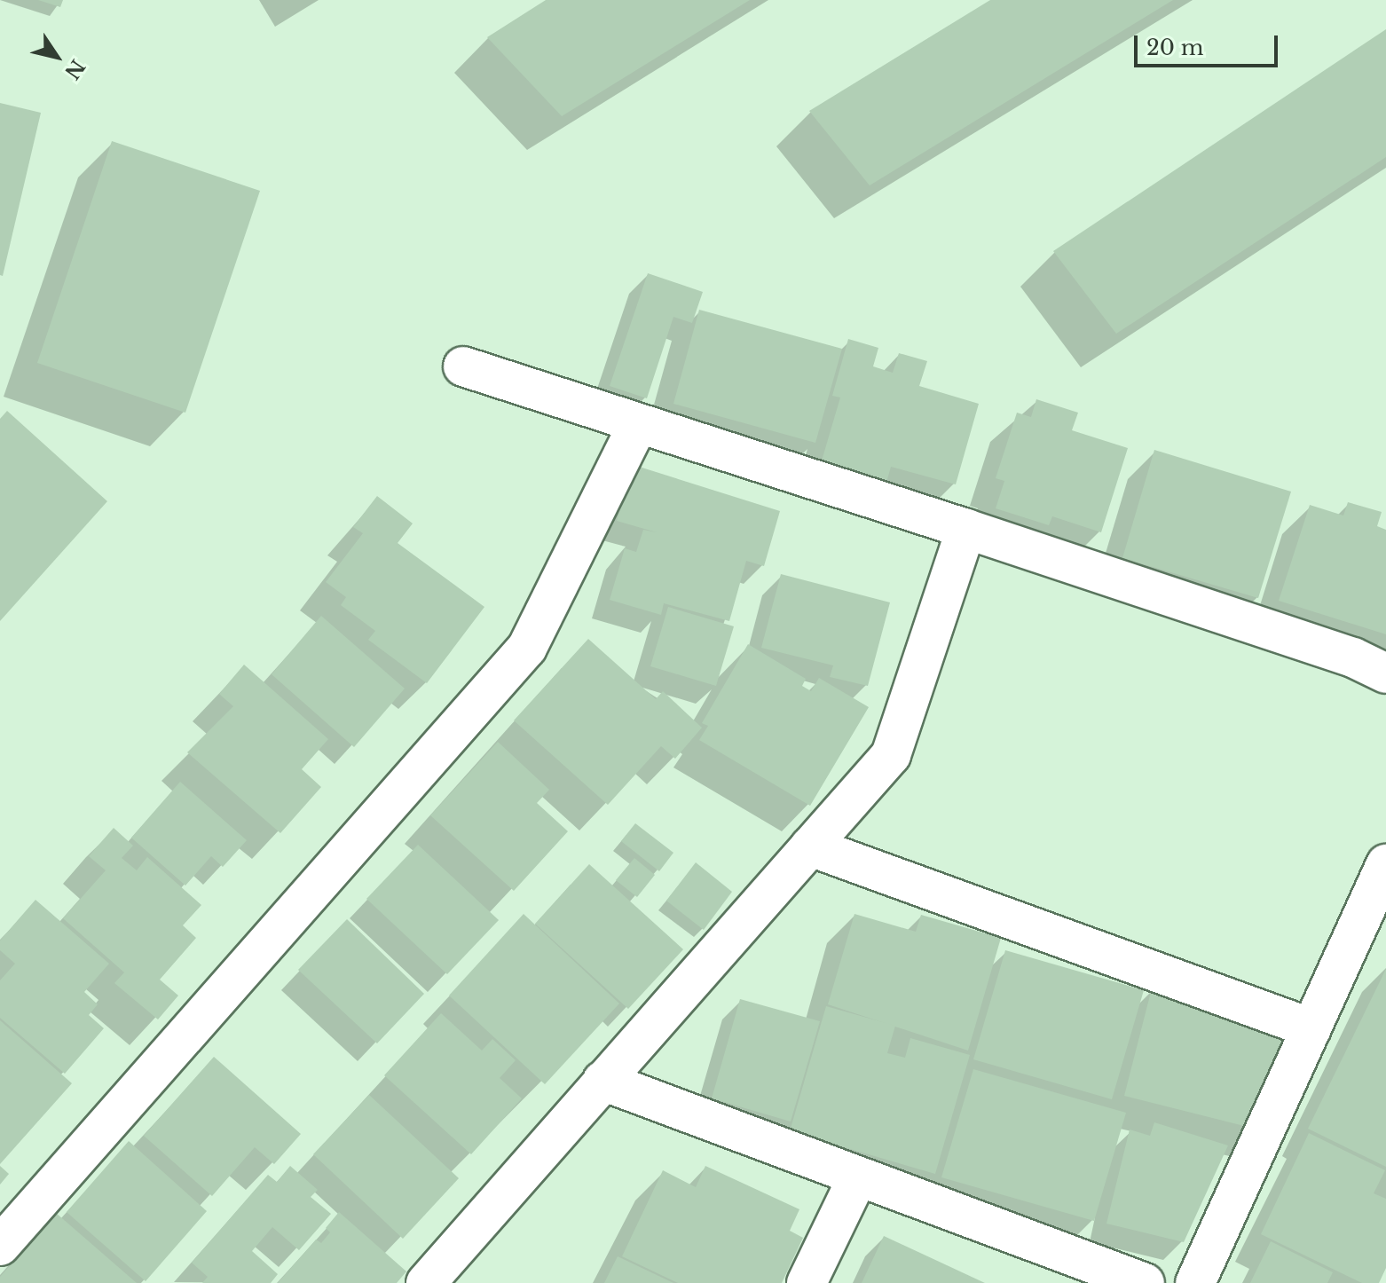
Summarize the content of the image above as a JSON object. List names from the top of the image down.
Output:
{
  "scale_bar": "20 m",
  "north": "bottom right"
}
